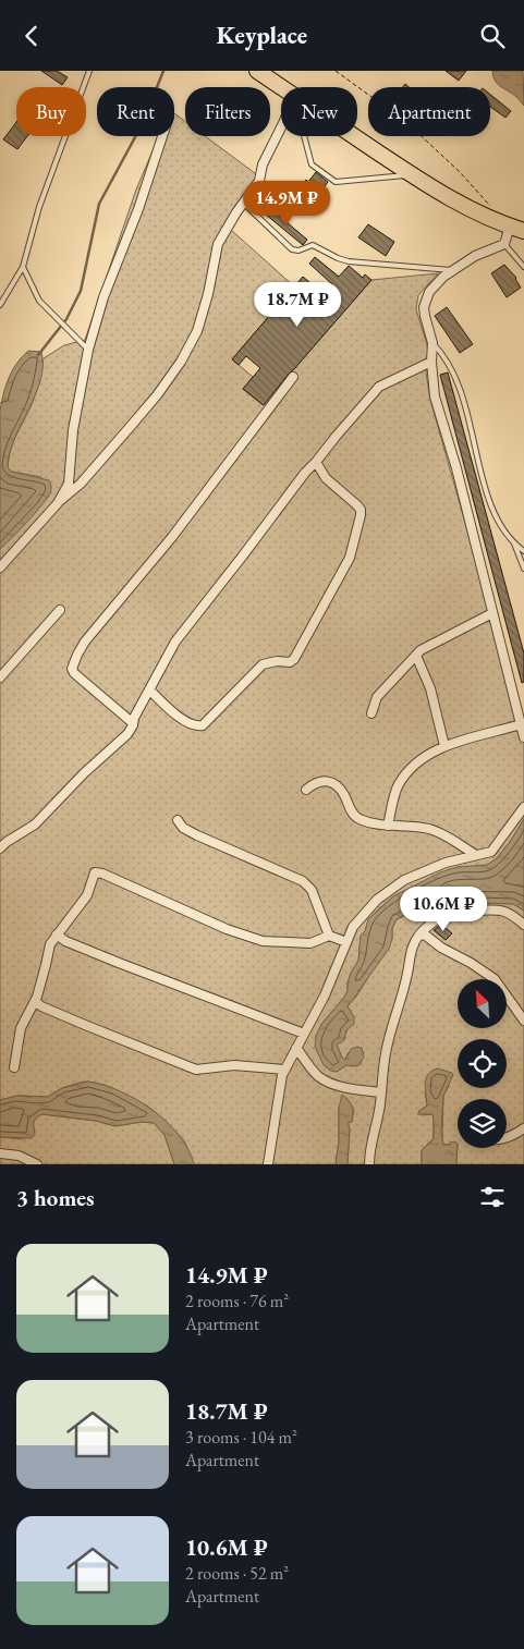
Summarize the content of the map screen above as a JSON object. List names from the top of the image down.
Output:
{
  "north": "top left",
  "page": {
    "header": "Keyplace",
    "chip": [
      "Buy",
      "Rent",
      "Filters",
      "New",
      "Apartment"
    ],
    "price": ["14.9M ₽", "18.7M ₽", "10.6M ₽"],
    "heading": "3 homes",
    "list": [
      {
        "name": "14.9M ₽",
        "note": "2 rooms · 76 m² · Apartment"
      },
      {
        "name": "18.7M ₽",
        "note": "3 rooms · 104 m² · Apartment"
      },
      {
        "name": "10.6M ₽",
        "note": "2 rooms · 52 m² · Apartment"
      }
    ]
  }
}
